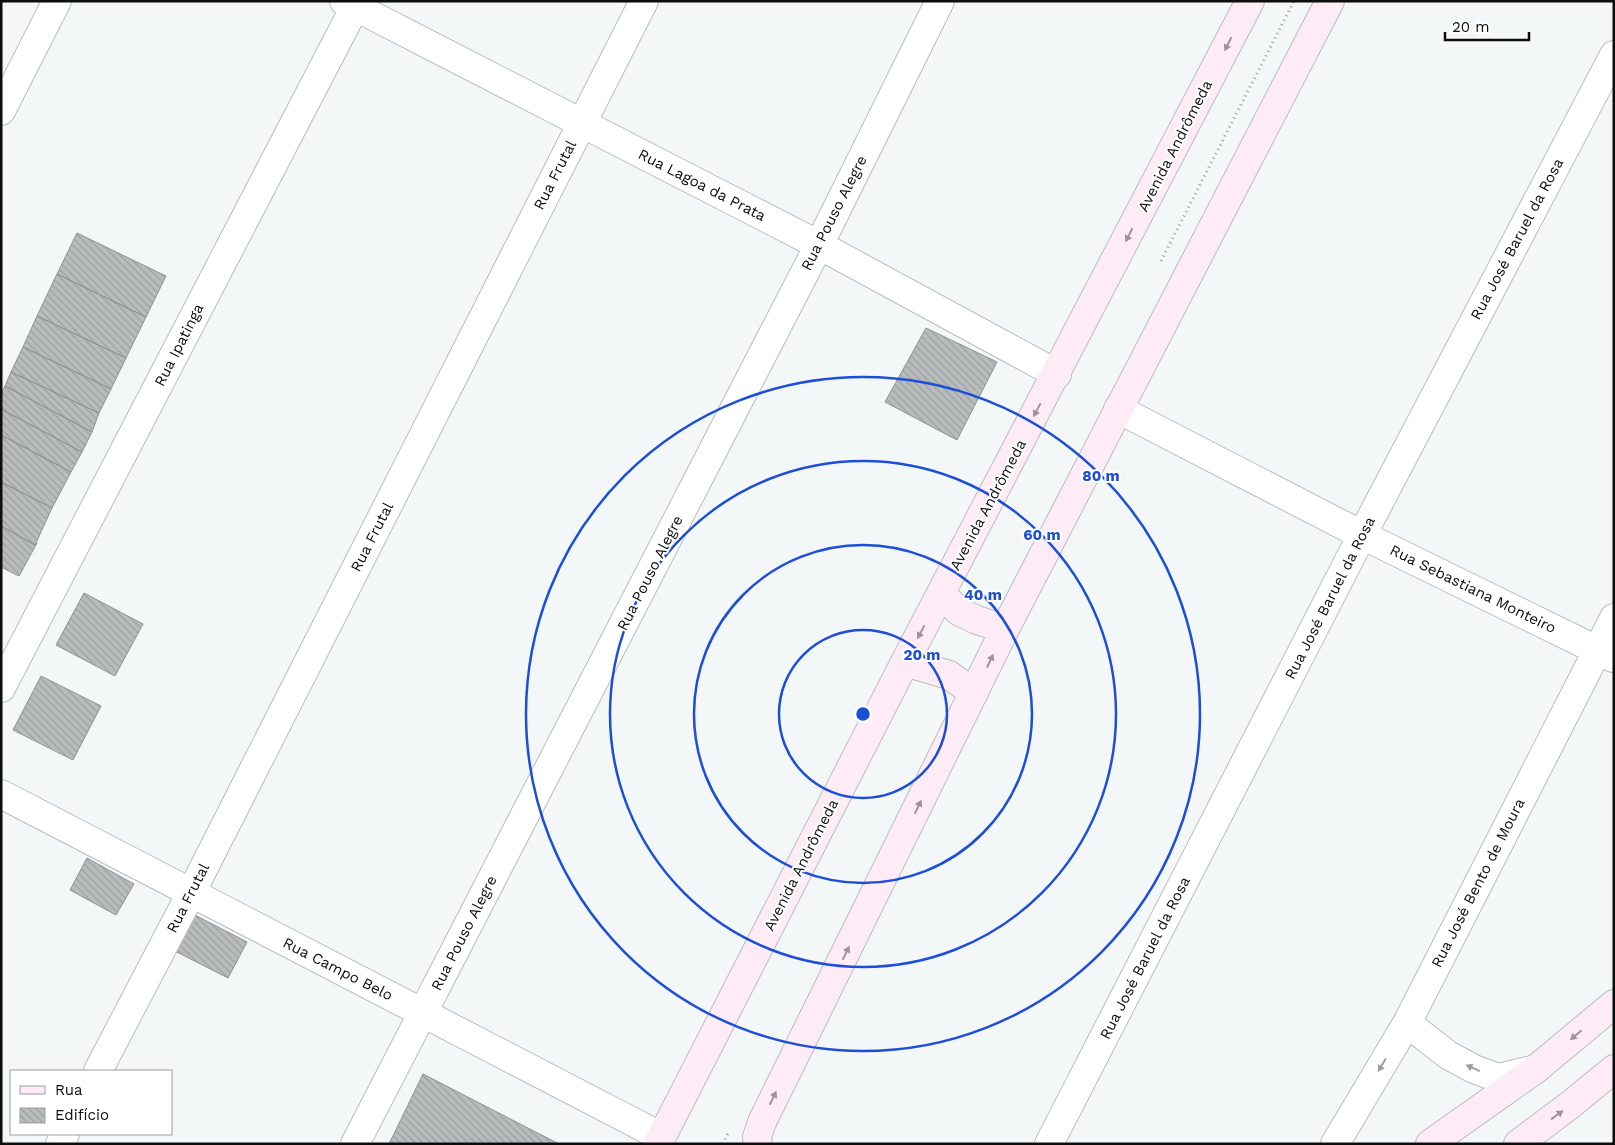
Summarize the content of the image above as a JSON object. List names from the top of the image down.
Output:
{
  "streets": {
    "main road": ["Avenida Andrômeda"],
    "street": [
      "Rua Frutal",
      "Rua Lagoa da Prata",
      "Rua Pouso Alegre",
      "Rua José Baruel da Rosa",
      "Rua Ipatinga",
      "Rua Sebastiana Monteiro",
      "Rua José Bento de Moura",
      "Rua Campo Belo"
    ]
  },
  "crossings": [
    ["Avenida Andrômeda", "Rua Lagoa da Prata"],
    ["Avenida Andrômeda", "Rua Campo Belo"],
    ["Rua Frutal", "Rua Lagoa da Prata"],
    ["Rua Frutal", "Rua Campo Belo"],
    ["Rua Lagoa da Prata", "Rua Pouso Alegre"],
    ["Rua Lagoa da Prata", "Rua Ipatinga"],
    ["Rua Pouso Alegre", "Rua Campo Belo"],
    ["Rua José Baruel da Rosa", "Rua Sebastiana Monteiro"],
    ["Rua Sebastiana Monteiro", "Rua José Bento de Moura"]
  ],
  "legend": ["Rua", "Edifício"],
  "scale_bar": "20 m",
  "rings": [
    "80 m",
    "60 m",
    "40 m",
    "20 m"
  ]
}
